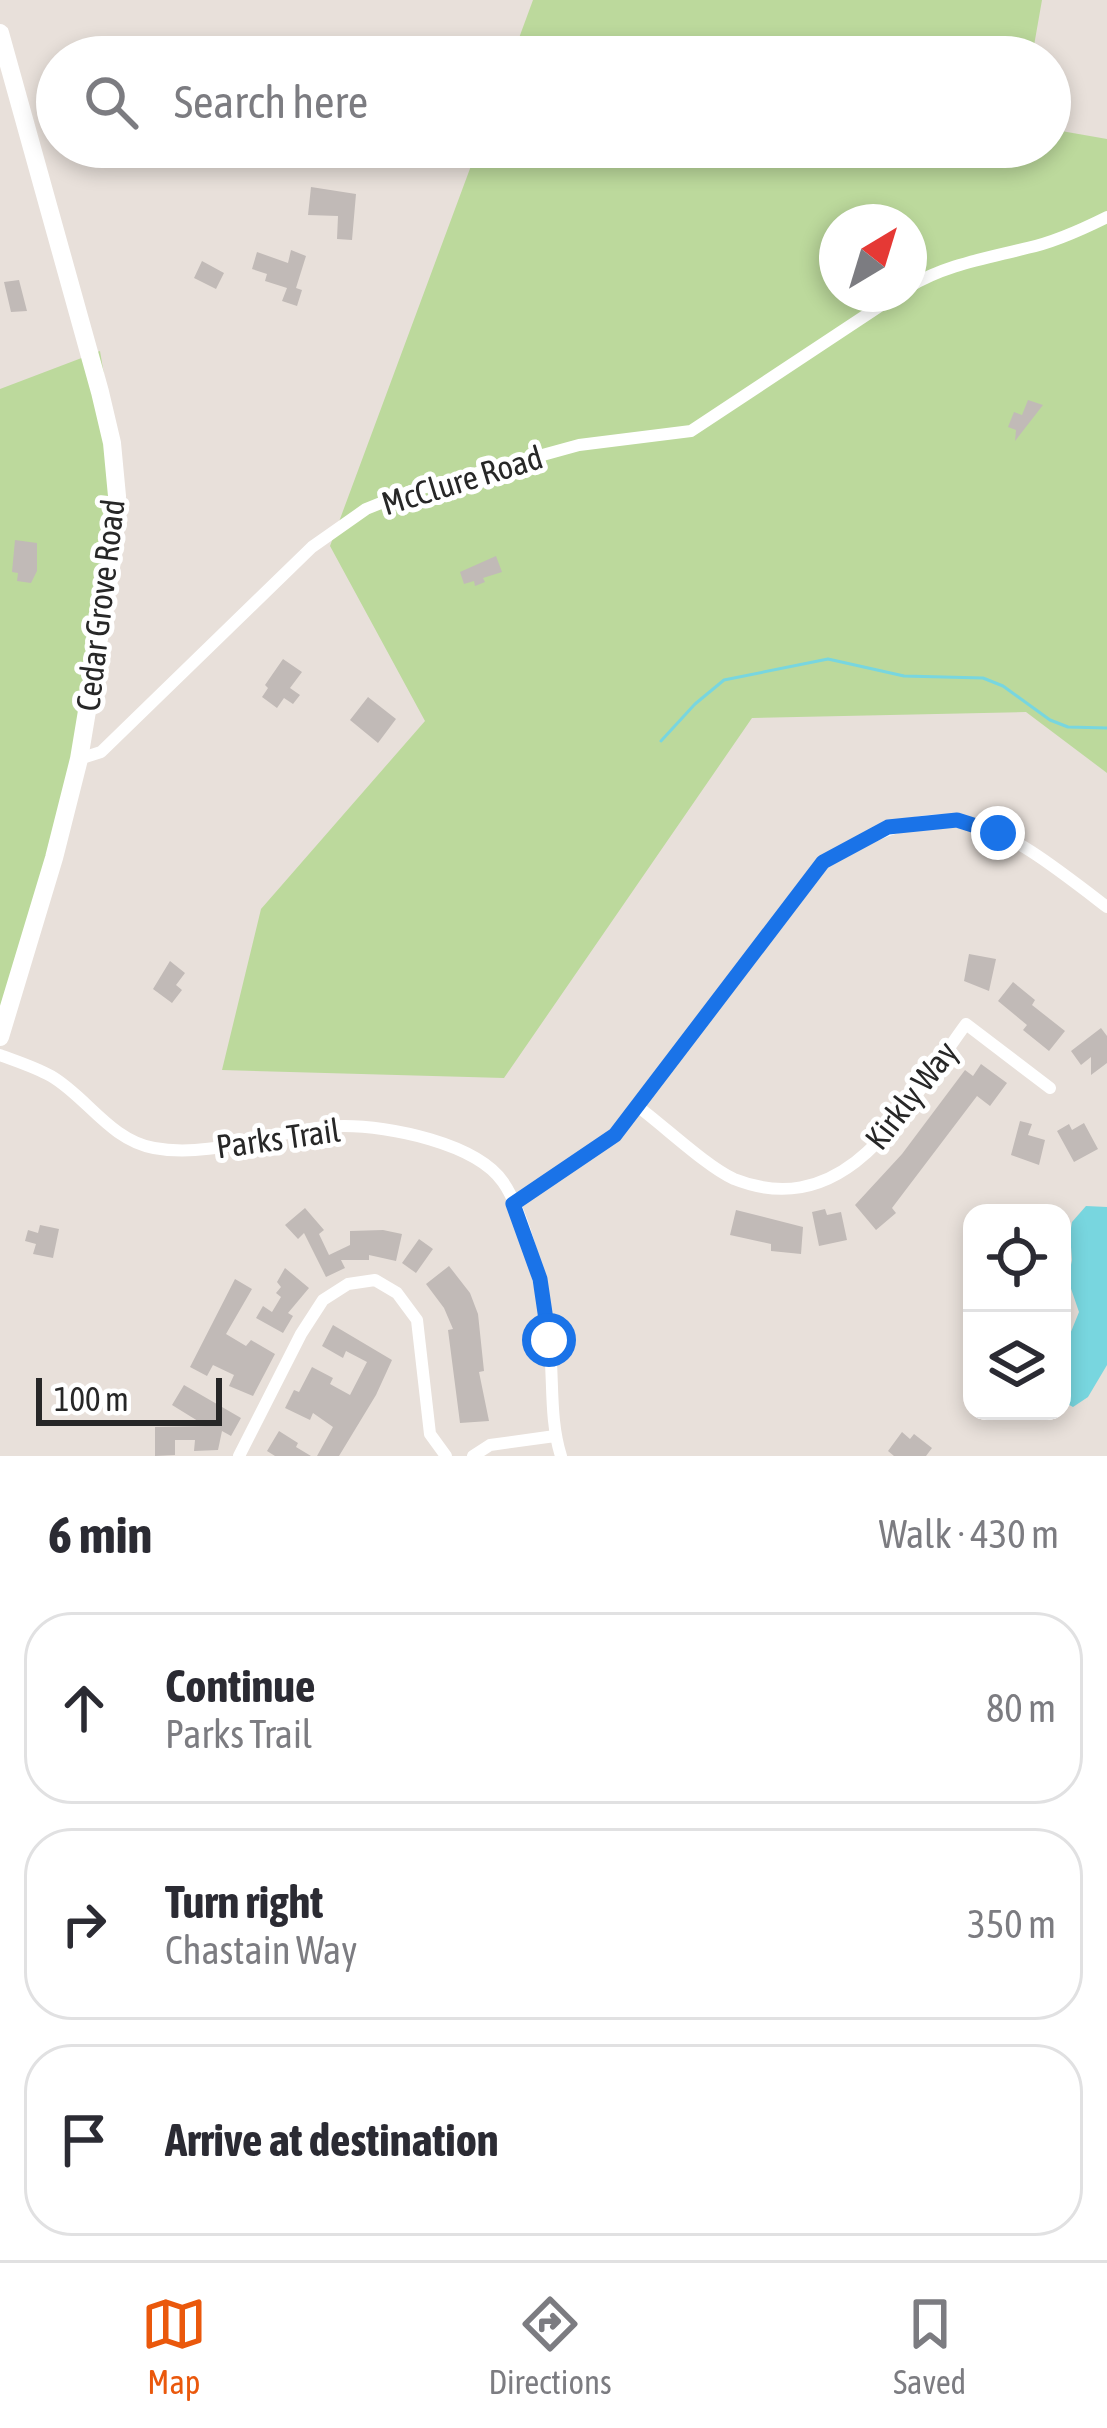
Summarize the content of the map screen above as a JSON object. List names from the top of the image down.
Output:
{
  "streets": {
    "main road": ["Cedar Grove Road"],
    "street": ["McClure Road", "Kirkly Way", "Parks Trail"]
  },
  "crossings": [
    ["McClure Road", "Cedar Grove Road"]
  ],
  "scale_bar": "100 m",
  "north": "top right",
  "page": {
    "search": "Search here",
    "scale": "100 m",
    "heading": ["6 min", "Walk · 430 m"],
    "list": [
      ["Continue", "Parks Trail", "80 m"],
      ["Turn right", "Chastain Way", "350 m"],
      "Arrive at destination"
    ],
    "nav": ["Map", "Directions", "Saved"]
  }
}
